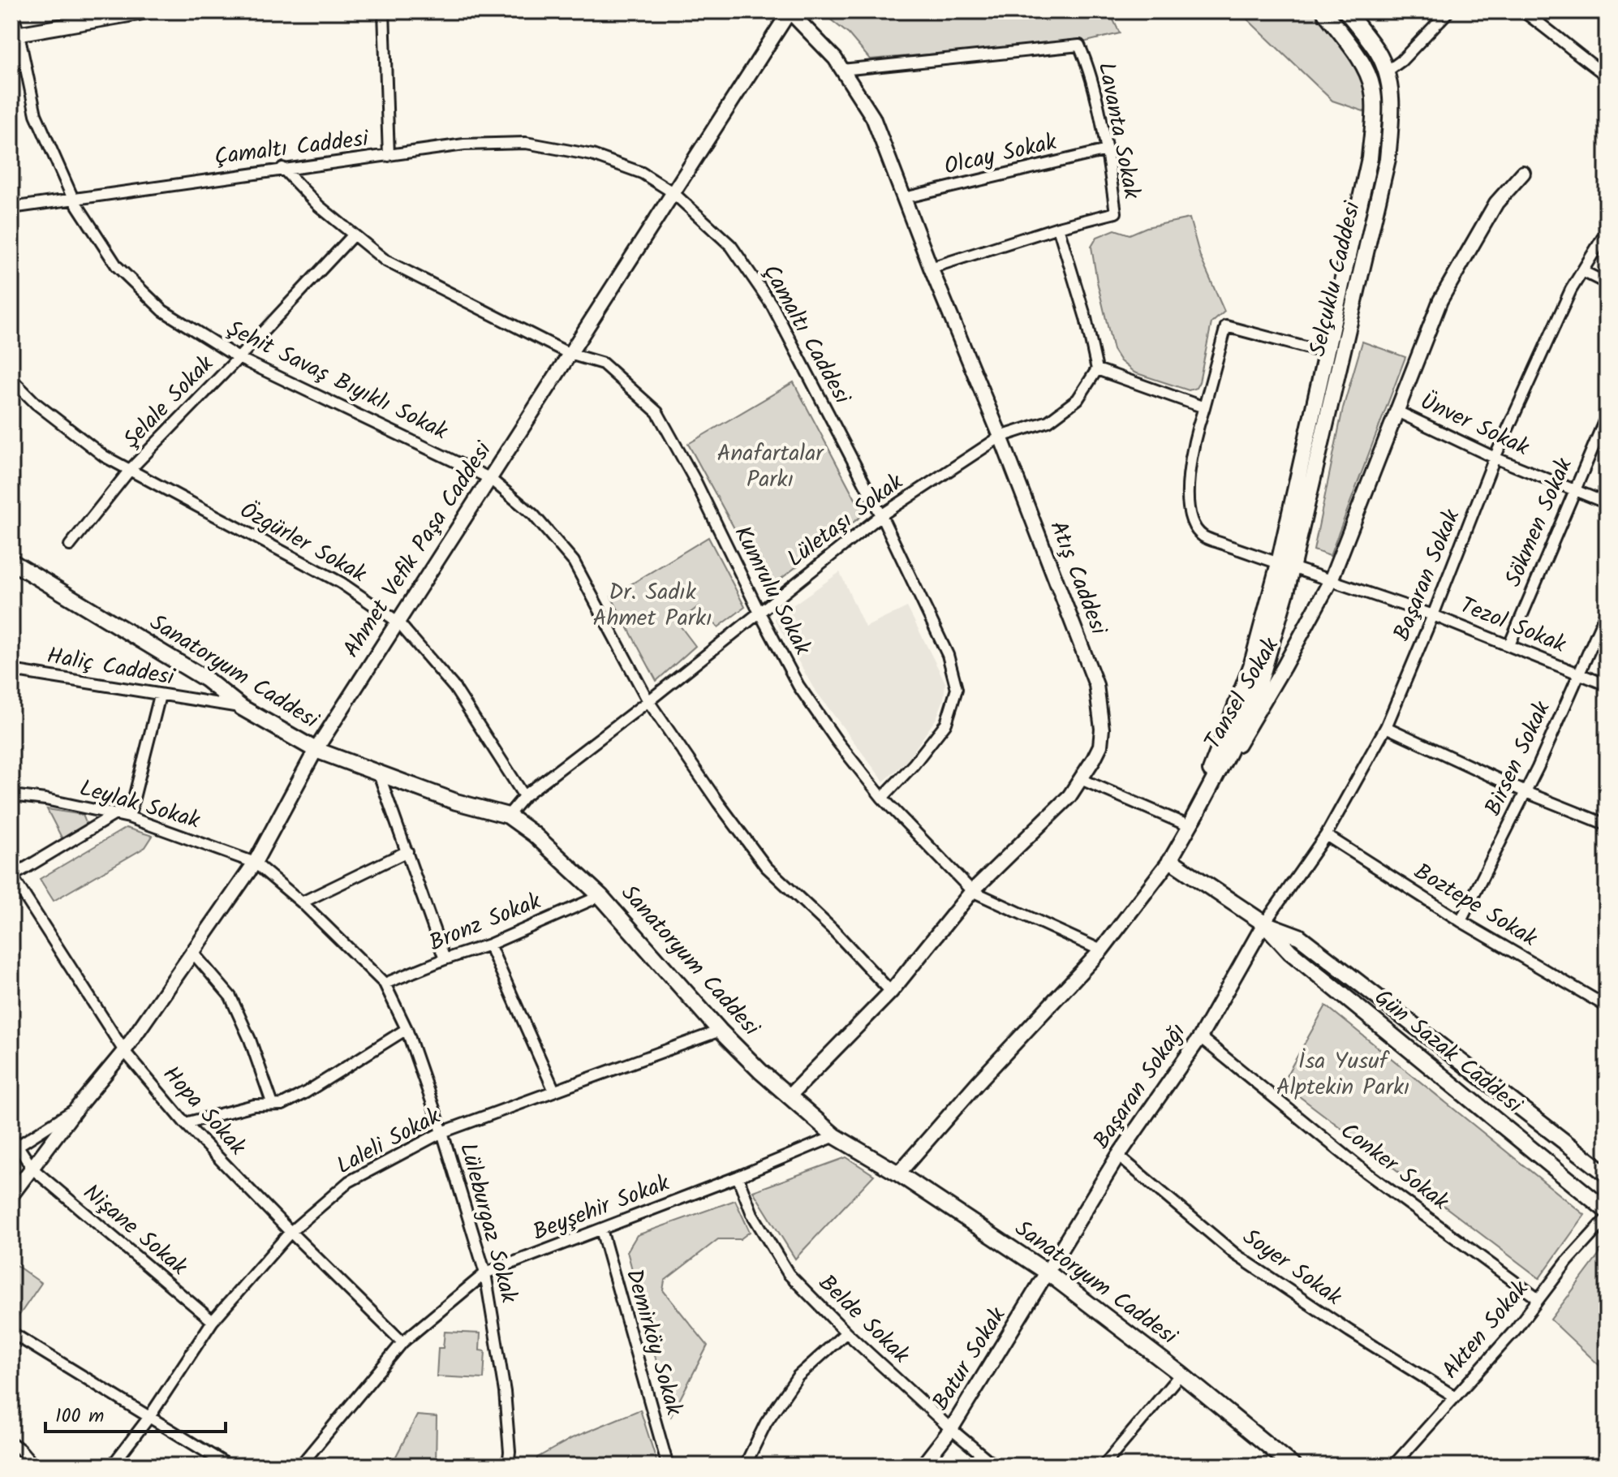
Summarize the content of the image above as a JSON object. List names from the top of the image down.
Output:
{
  "streets": {
    "main road": ["Selçuklu Caddesi", "Sanatoryum Caddesi", "Gün Sazak Caddesi"],
    "street": [
      "Lavanta Sokak",
      "Çamaltı Caddesi",
      "Olcay Sokak",
      "Şehit Savaş Bıyıklı Sokak",
      "Şelale Sokak",
      "Ünver Sokak",
      "Lületaşı Sokak",
      "Sökmen Sokak",
      "Özgürler Sokak",
      "Ahmet Vefik Paşa Caddesi",
      "Başaran Sokak",
      "Atış Caddesi",
      "Kumrulu Sokak",
      "Tezol Sokak",
      "Haliç Caddesi",
      "Tansel Sokak",
      "Birsen Sokak",
      "Leylak Sokak",
      "Boztepe Sokak",
      "Bronz Sokak",
      "Başaran Sokağı",
      "Hopa Sokak",
      "Laleli Sokak",
      "Conker Sokak",
      "Beyşehir Sokak",
      "Lüleburgaz Sokak",
      "Nişane Sokak",
      "Soyer Sokak",
      "Belde Sokak",
      "Akten Sokak",
      "Demirköy Sokak",
      "Batur Sokak"
    ]
  },
  "crossings": [
    ["Lavanta Sokak", "Olcay Sokak"],
    ["Lavanta Sokak", "Atış Caddesi"],
    ["Çamaltı Caddesi", "Şehit Savaş Bıyıklı Sokak"],
    ["Çamaltı Caddesi", "Lületaşı Sokak"],
    ["Çamaltı Caddesi", "Ahmet Vefik Paşa Caddesi"],
    ["Çamaltı Caddesi", "Kumrulu Sokak"],
    ["Olcay Sokak", "Atış Caddesi"],
    ["Selçuklu Caddesi", "Tezol Sokak"],
    ["Selçuklu Caddesi", "Tansel Sokak"],
    ["Şehit Savaş Bıyıklı Sokak", "Şelale Sokak"],
    ["Şehit Savaş Bıyıklı Sokak", "Lületaşı Sokak"],
    ["Şehit Savaş Bıyıklı Sokak", "Ahmet Vefik Paşa Caddesi"],
    ["Şehit Savaş Bıyıklı Sokak", "Atış Caddesi"],
    ["Şelale Sokak", "Özgürler Sokak"],
    ["Şelale Sokak", "Kumrulu Sokak"],
    ["Ünver Sokak", "Sökmen Sokak"],
    ["Ünver Sokak", "Başaran Sokak"],
    ["Ünver Sokak", "Tansel Sokak"],
    ["Lületaşı Sokak", "Özgürler Sokak"],
    ["Lületaşı Sokak", "Atış Caddesi"],
    ["Lületaşı Sokak", "Kumrulu Sokak"],
    ["Lületaşı Sokak", "Sanatoryum Caddesi"],
    ["Sökmen Sokak", "Tezol Sokak"],
    ["Özgürler Sokak", "Ahmet Vefik Paşa Caddesi"],
    ["Ahmet Vefik Paşa Caddesi", "Atış Caddesi"],
    ["Ahmet Vefik Paşa Caddesi", "Kumrulu Sokak"],
    ["Ahmet Vefik Paşa Caddesi", "Sanatoryum Caddesi"],
    ["Ahmet Vefik Paşa Caddesi", "Leylak Sokak"],
    ["Ahmet Vefik Paşa Caddesi", "Hopa Sokak"],
    ["Ahmet Vefik Paşa Caddesi", "Lüleburgaz Sokak"],
    ["Ahmet Vefik Paşa Caddesi", "Nişane Sokak"],
    ["Başaran Sokak", "Tezol Sokak"],
    ["Başaran Sokak", "Boztepe Sokak"],
    ["Başaran Sokak", "Gün Sazak Caddesi"],
    ["Başaran Sokak", "Başaran Sokağı"],
    ["Atış Caddesi", "Kumrulu Sokak"],
    ["Atış Caddesi", "Sanatoryum Caddesi"],
    ["Kumrulu Sokak", "Tansel Sokak"],
    ["Tezol Sokak", "Tansel Sokak"],
    ["Tezol Sokak", "Birsen Sokak"],
    ["Haliç Caddesi", "Sanatoryum Caddesi"],
    ["Sanatoryum Caddesi", "Tansel Sokak"],
    ["Sanatoryum Caddesi", "Bronz Sokak"],
    ["Sanatoryum Caddesi", "Başaran Sokağı"],
    ["Sanatoryum Caddesi", "Laleli Sokak"],
    ["Sanatoryum Caddesi", "Beyşehir Sokak"],
    ["Sanatoryum Caddesi", "Batur Sokak"],
    ["Tansel Sokak", "Gün Sazak Caddesi"],
    ["Birsen Sokak", "Boztepe Sokak"],
    ["Leylak Sokak", "Lüleburgaz Sokak"],
    ["Bronz Sokak", "Lüleburgaz Sokak"],
    ["Gün Sazak Caddesi", "Başaran Sokağı"],
    ["Başaran Sokağı", "Conker Sokak"],
    ["Başaran Sokağı", "Soyer Sokak"],
    ["Başaran Sokağı", "Batur Sokak"],
    ["Hopa Sokak", "Laleli Sokak"],
    ["Hopa Sokak", "Beyşehir Sokak"],
    ["Laleli Sokak", "Lüleburgaz Sokak"],
    ["Laleli Sokak", "Nişane Sokak"],
    ["Conker Sokak", "Akten Sokak"],
    ["Beyşehir Sokak", "Lüleburgaz Sokak"],
    ["Beyşehir Sokak", "Belde Sokak"],
    ["Beyşehir Sokak", "Demirköy Sokak"],
    ["Soyer Sokak", "Akten Sokak"],
    ["Belde Sokak", "Batur Sokak"]
  ],
  "parks": ["Anafartalar Parkı", "Dr. Sadık Ahmet Parkı", "İsa Yusuf Alptekin Parkı"],
  "scale_bar": "100 m"
}
